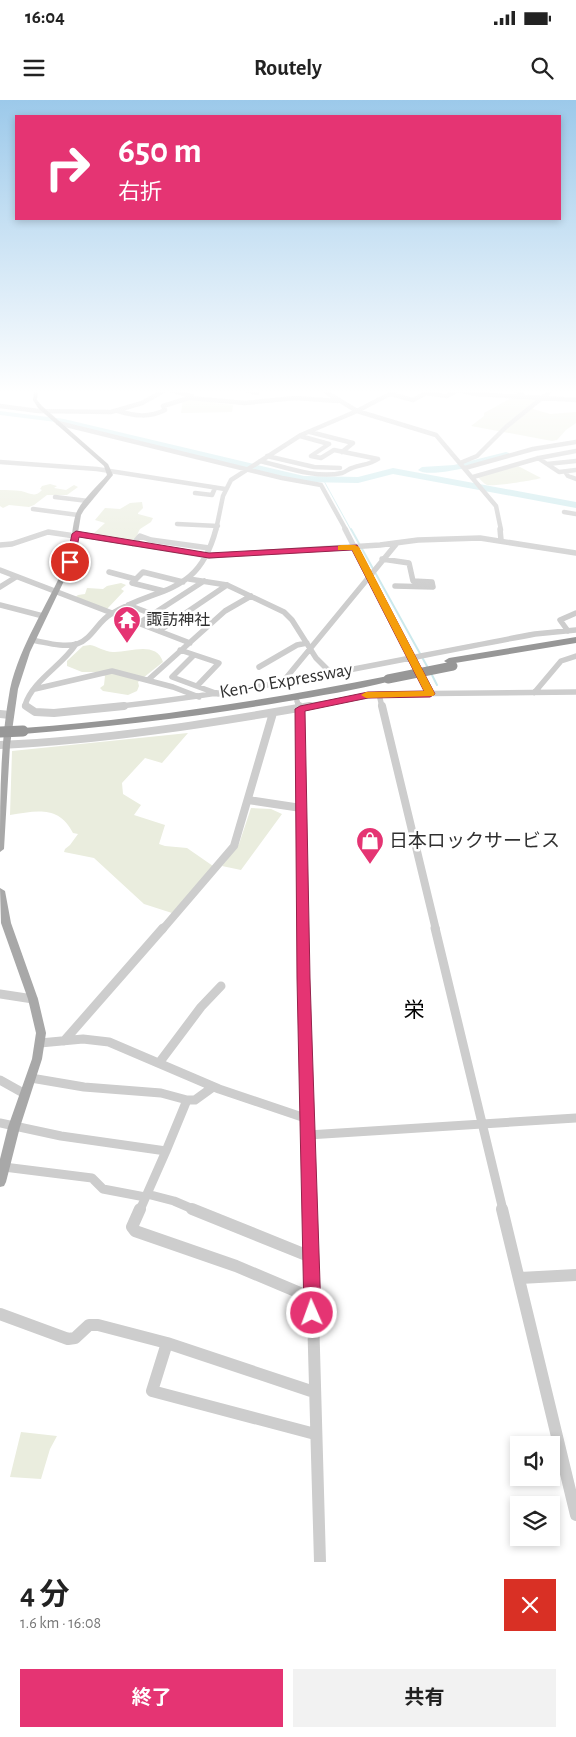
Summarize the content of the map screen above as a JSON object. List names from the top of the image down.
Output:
{
  "streets": {
    "highway": ["Ken-O Expressway"]
  },
  "districts": ["栄"],
  "places": {
    "temple": ["諏訪神社"],
    "shop": ["日本ロックサービス"]
  },
  "page": {
    "status": "16:04",
    "header": "Routely",
    "turn": ["650 m", "右折"],
    "heading": ["4 分", "1.6 km · 16:08"],
    "buttons": ["終了", "共有"]
  }
}
